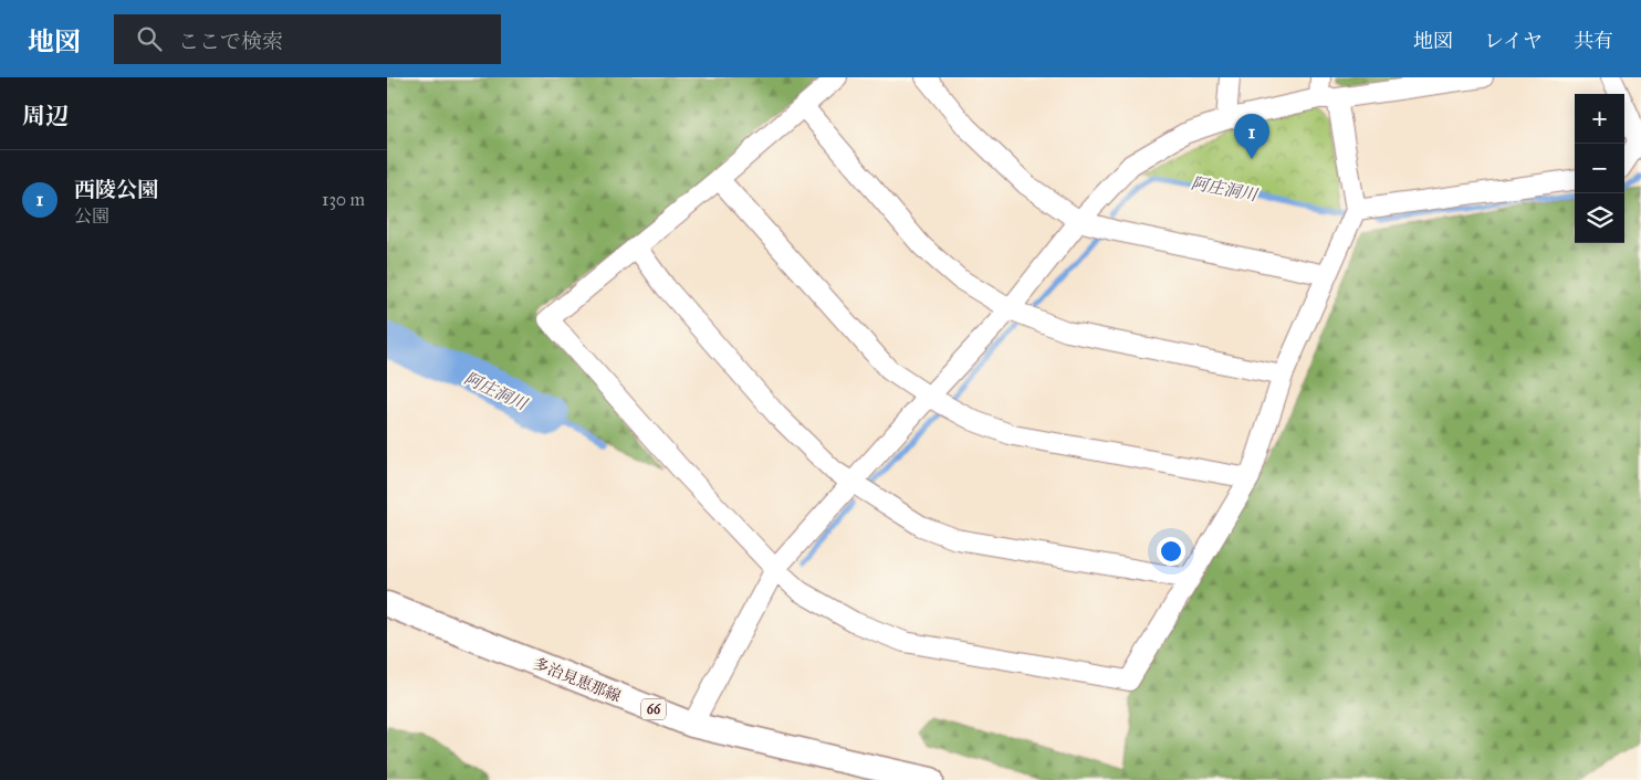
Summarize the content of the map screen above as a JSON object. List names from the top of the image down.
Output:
{
  "streets": {
    "main road": ["多治見恵那線", "66"]
  },
  "water": ["阿庄洞川"],
  "page": {
    "header": "地図",
    "search": "ここで検索",
    "nav": ["地図", "レイヤ", "共有"],
    "heading": "周辺",
    "map_buttons": ["+", "−"],
    "pins": "1",
    "list": [
      {
        "mark": "1",
        "name": "西陵公園",
        "note": "公園",
        "value": "130 m"
      }
    ]
  }
}
